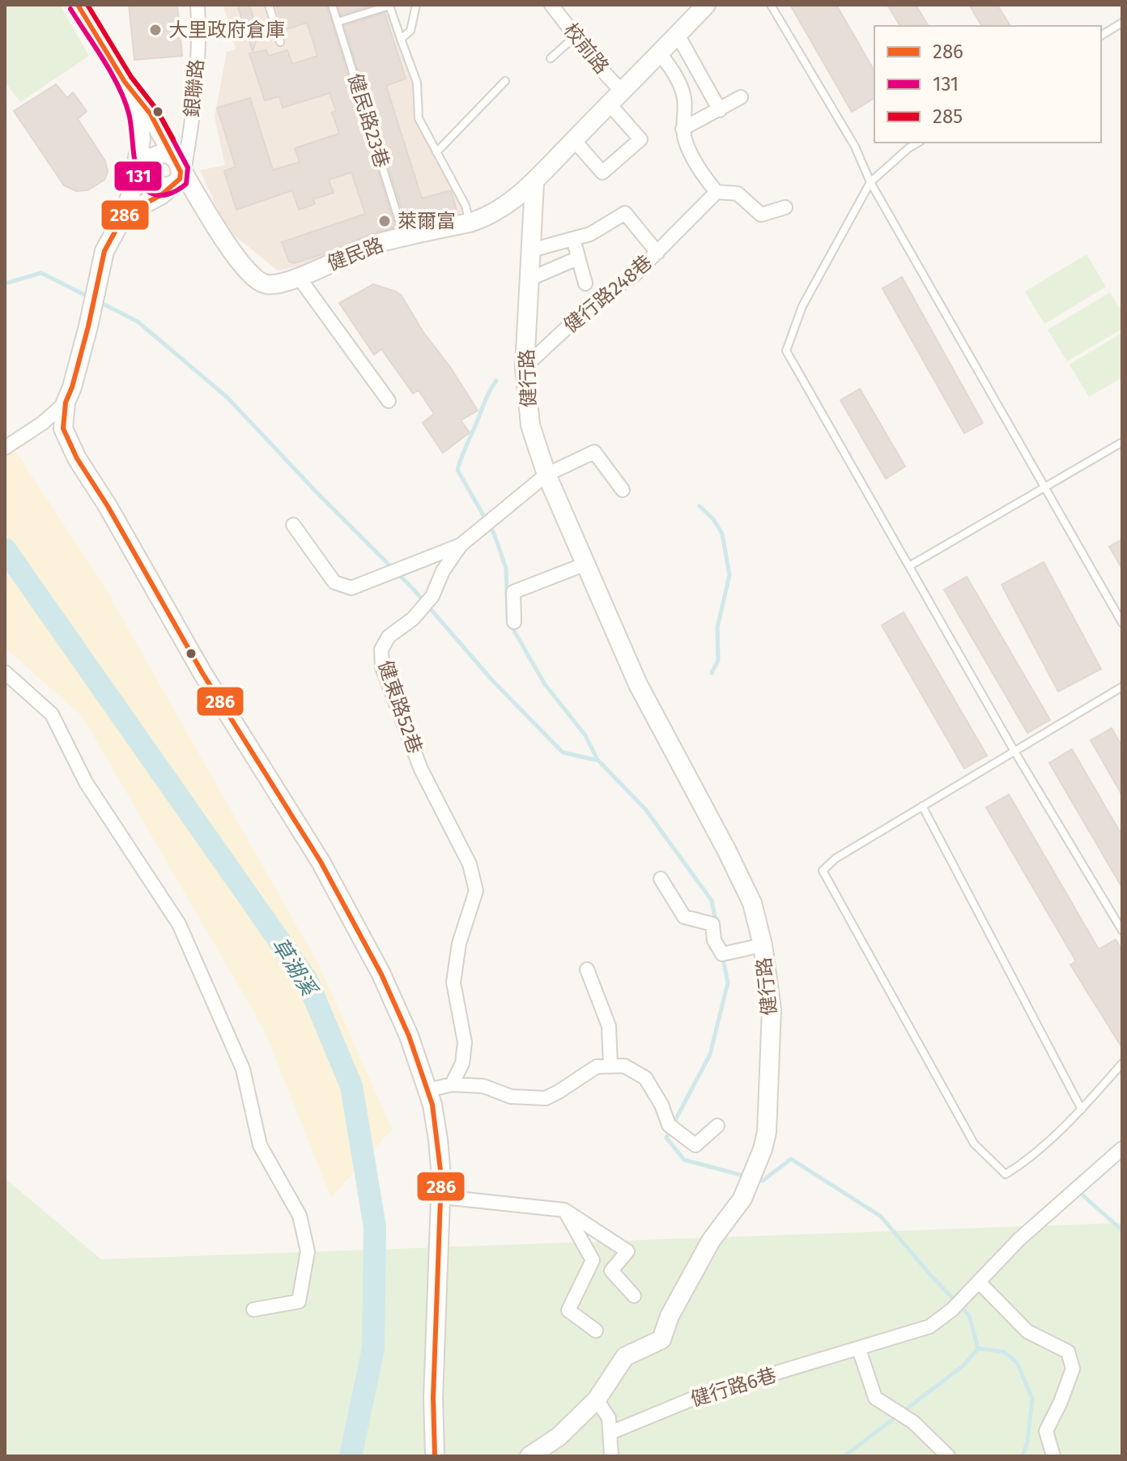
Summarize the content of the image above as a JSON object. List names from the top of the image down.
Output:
{
  "streets": {
    "street": [
      "校前路",
      "銀聯路",
      "健民路",
      "健行路248巷",
      "健行路",
      "健東路52巷",
      "健行路6巷"
    ],
    "lane": ["健民路23巷"]
  },
  "crossings": [
    ["校前路", "健民路"],
    ["銀聯路", "健民路"],
    ["健民路23巷", "健民路"],
    ["健民路", "健行路"],
    ["健行路248巷", "健行路"]
  ],
  "water": ["草湖溪"],
  "places": ["大里政府倉庫", "萊爾富"],
  "lines": ["transit line 286", "transit line 285", "transit line 131"],
  "legend": ["286", "131", "285"]
}
